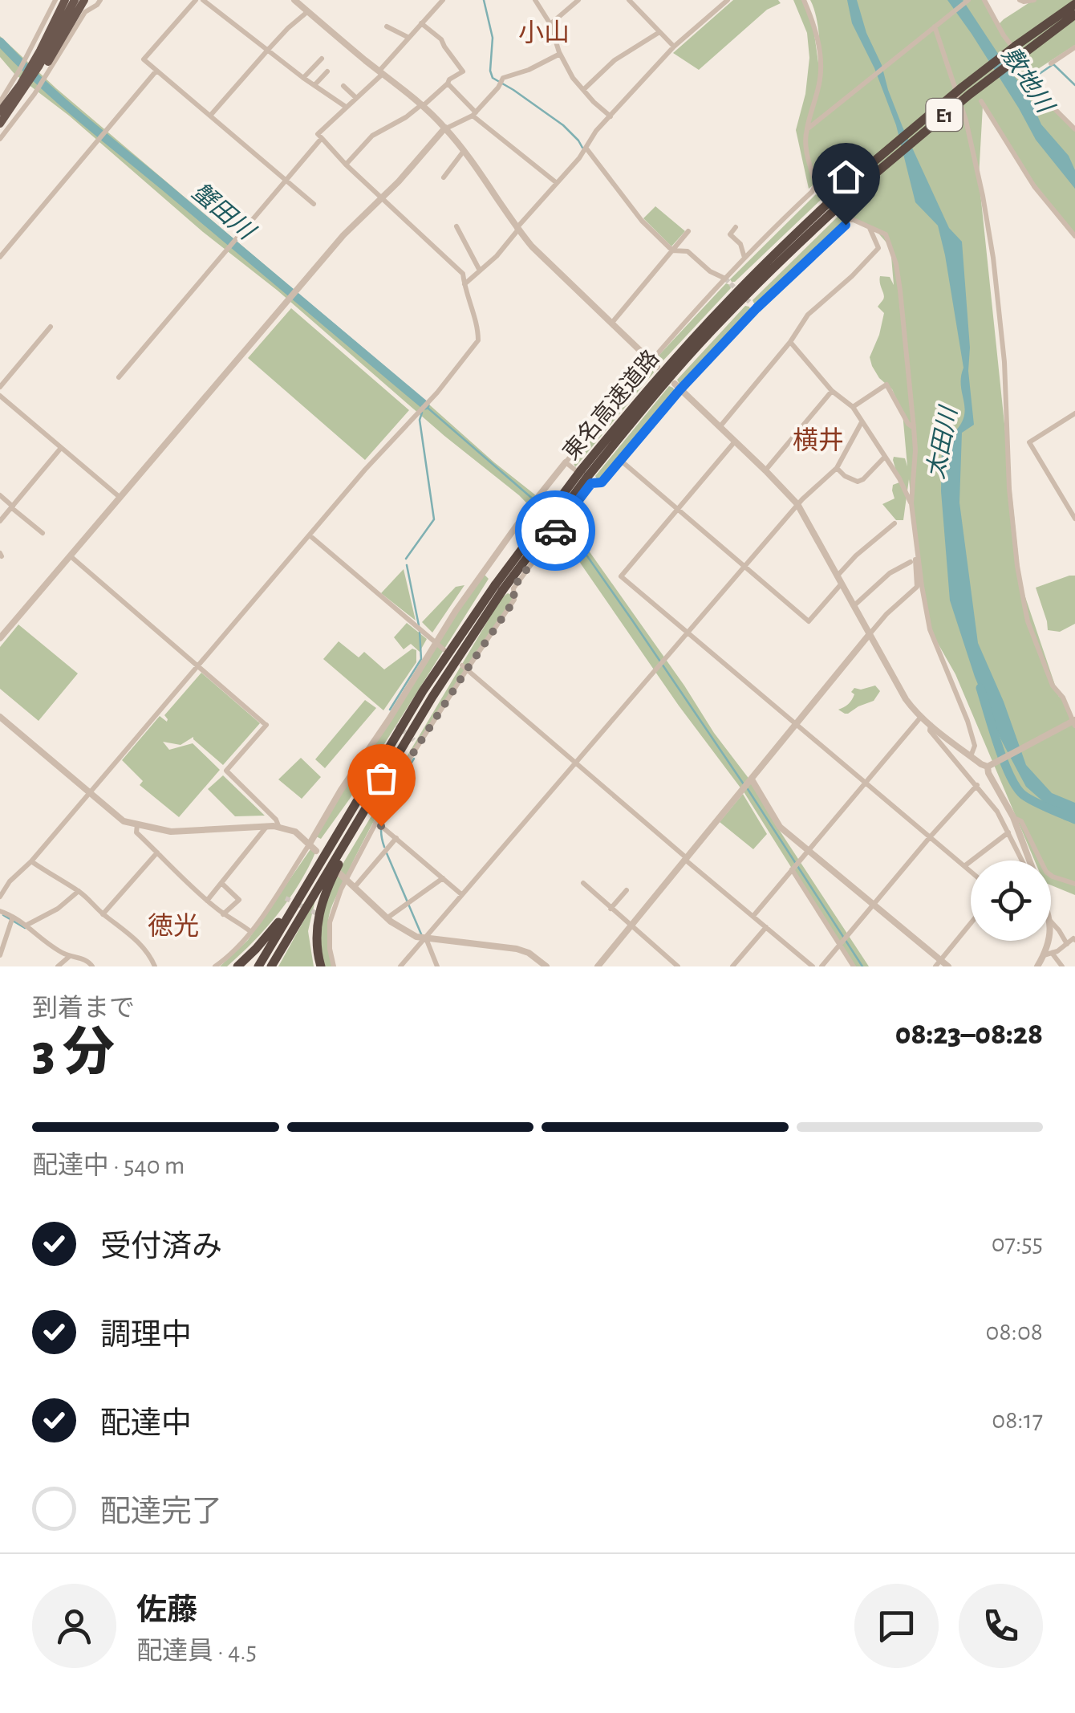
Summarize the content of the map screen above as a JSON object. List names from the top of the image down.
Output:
{
  "streets": {
    "highway": ["E1", "東名高速道路"]
  },
  "districts": ["小山", "横井", "徳光"],
  "water": ["敷地川", "蟹田川", "太田川"],
  "page": {
    "heading": ["3 分", "到着まで", "08:23–08:28"],
    "panel": ["佐藤", "配達員 · 4.5"],
    "bar": "配達中 · 540 m",
    "list": [
      ["受付済み", "07:55"],
      ["調理中", "08:08"],
      ["配達中", "08:17"],
      "配達完了"
    ]
  }
}
